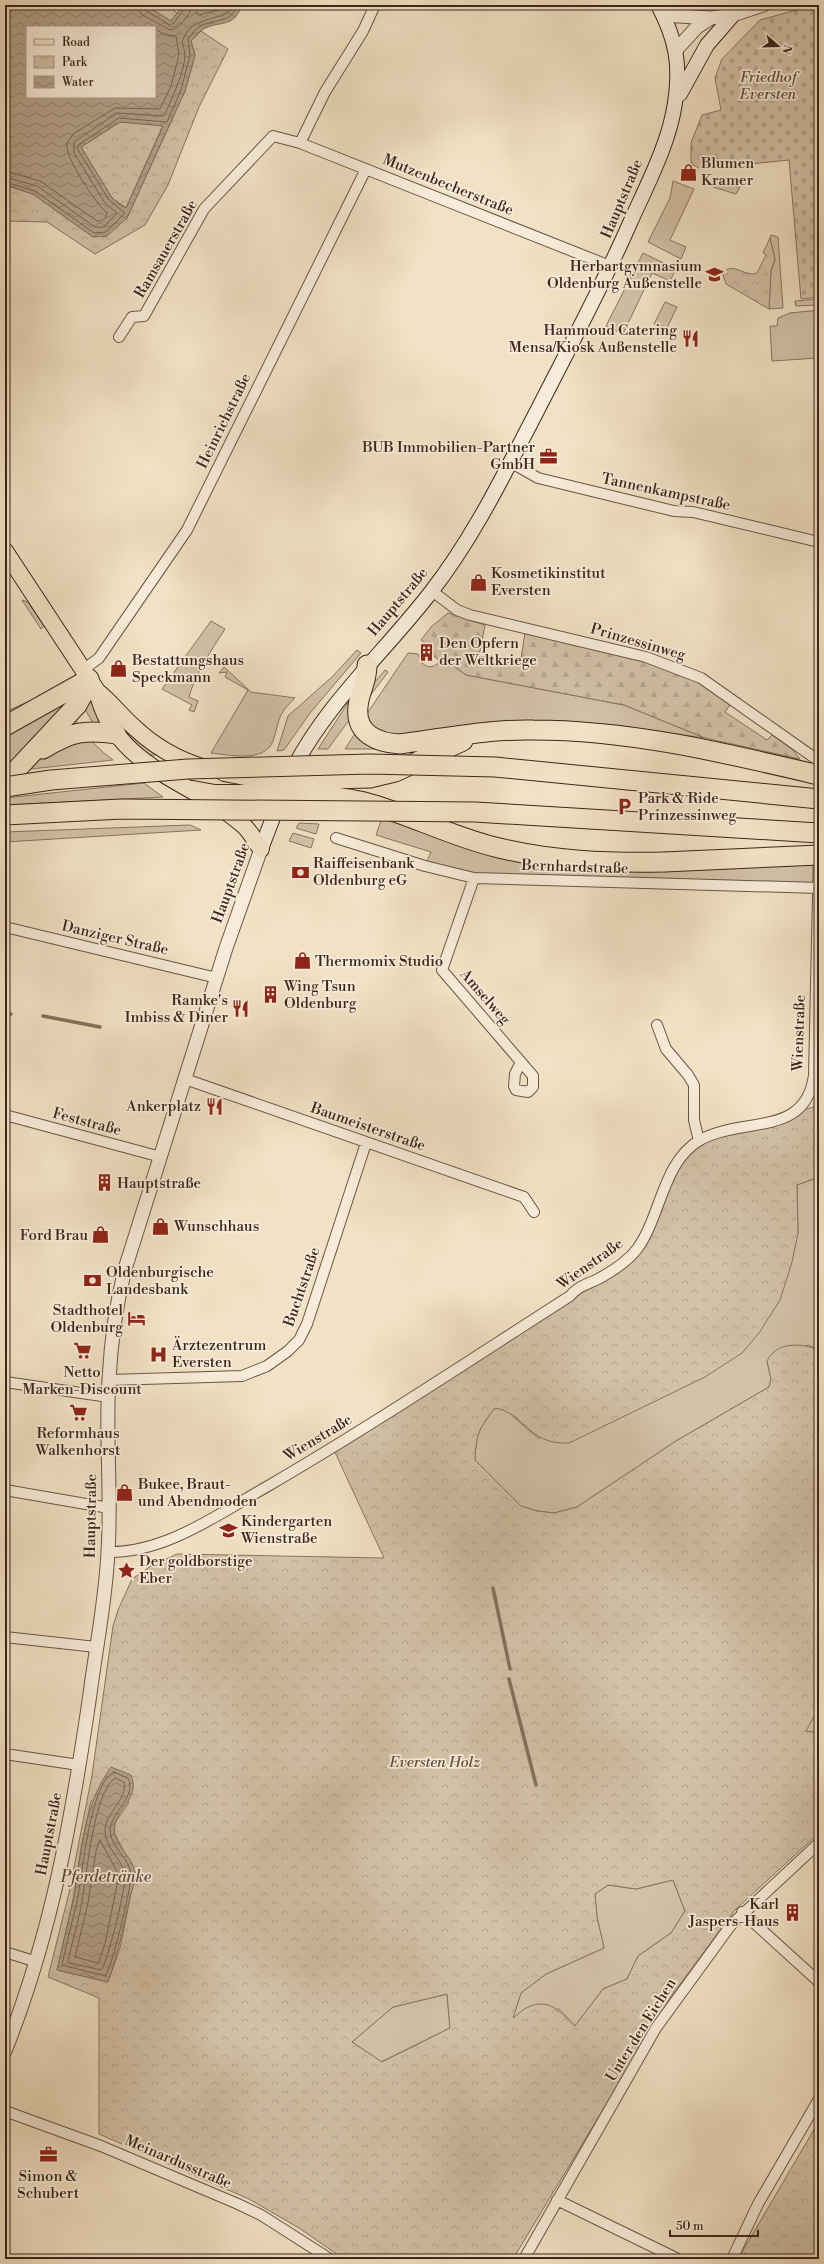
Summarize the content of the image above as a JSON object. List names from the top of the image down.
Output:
{
  "streets": {
    "main road": ["Hauptstraße"],
    "street": [
      "Mutzenbecherstraße",
      "Ramsauerstraße",
      "Heinrichstraße",
      "Tannenkampstraße",
      "Prinzessinweg",
      "Bernhardstraße",
      "Danziger Straße",
      "Amselweg",
      "Wienstraße",
      "Feststraße",
      "Baumeisterstraße",
      "Buchtstraße",
      "Unter den Eichen",
      "Meinardusstraße"
    ]
  },
  "crossings": [
    ["Mutzenbecherstraße", "Hauptstraße"],
    ["Mutzenbecherstraße", "Ramsauerstraße"],
    ["Mutzenbecherstraße", "Heinrichstraße"],
    ["Hauptstraße", "Tannenkampstraße"],
    ["Hauptstraße", "Prinzessinweg"],
    ["Hauptstraße", "Danziger Straße"],
    ["Hauptstraße", "Wienstraße"],
    ["Hauptstraße", "Feststraße"],
    ["Hauptstraße", "Baumeisterstraße"],
    ["Hauptstraße", "Buchtstraße"],
    ["Bernhardstraße", "Amselweg"],
    ["Bernhardstraße", "Wienstraße"],
    ["Baumeisterstraße", "Buchtstraße"]
  ],
  "water": ["Pferdetränke"],
  "parks": ["Friedhof Eversten", "Eversten Holz"],
  "places": {
    "shop": [
      "Blumen Kramer",
      "Kosmetikinstitut Eversten",
      "Bestattungshaus Speckmann",
      "Thermomix Studio",
      "Wunschhaus",
      "Ford Brau",
      "Bukee, Braut- und Abendmoden"
    ],
    "school or university": ["Herbartgymnasium Oldenburg Außenstelle", "Kindergarten Wienstraße"],
    "restaurant": ["Hammoud Catering Mensa/Kiosk Außenstelle", "Ramke's Imbiss & Diner", "Ankerplatz"],
    "office": ["BUB Immobilien-Partner GmbH", "Simon & Schubert"],
    "building": [
      "Den Opfern der Weltkriege",
      "Wing Tsun Oldenburg",
      "Hauptstraße",
      "Karl Jaspers-Haus"
    ],
    "parking": ["Park & Ride Prinzessinweg"],
    "bank": ["Raiffeisenbank Oldenburg eG", "Oldenburgische Landesbank"],
    "hotel": ["Stadthotel Oldenburg"],
    "supermarket": ["Netto Marken-Discount", "Reformhaus Walkenhorst"],
    "hospital": ["Ärztezentrum Eversten"],
    "place": ["Der goldborstige Eber"]
  },
  "legend": ["Road", "Park", "Water"],
  "scale_bar": "50 m",
  "north": "right"
}
